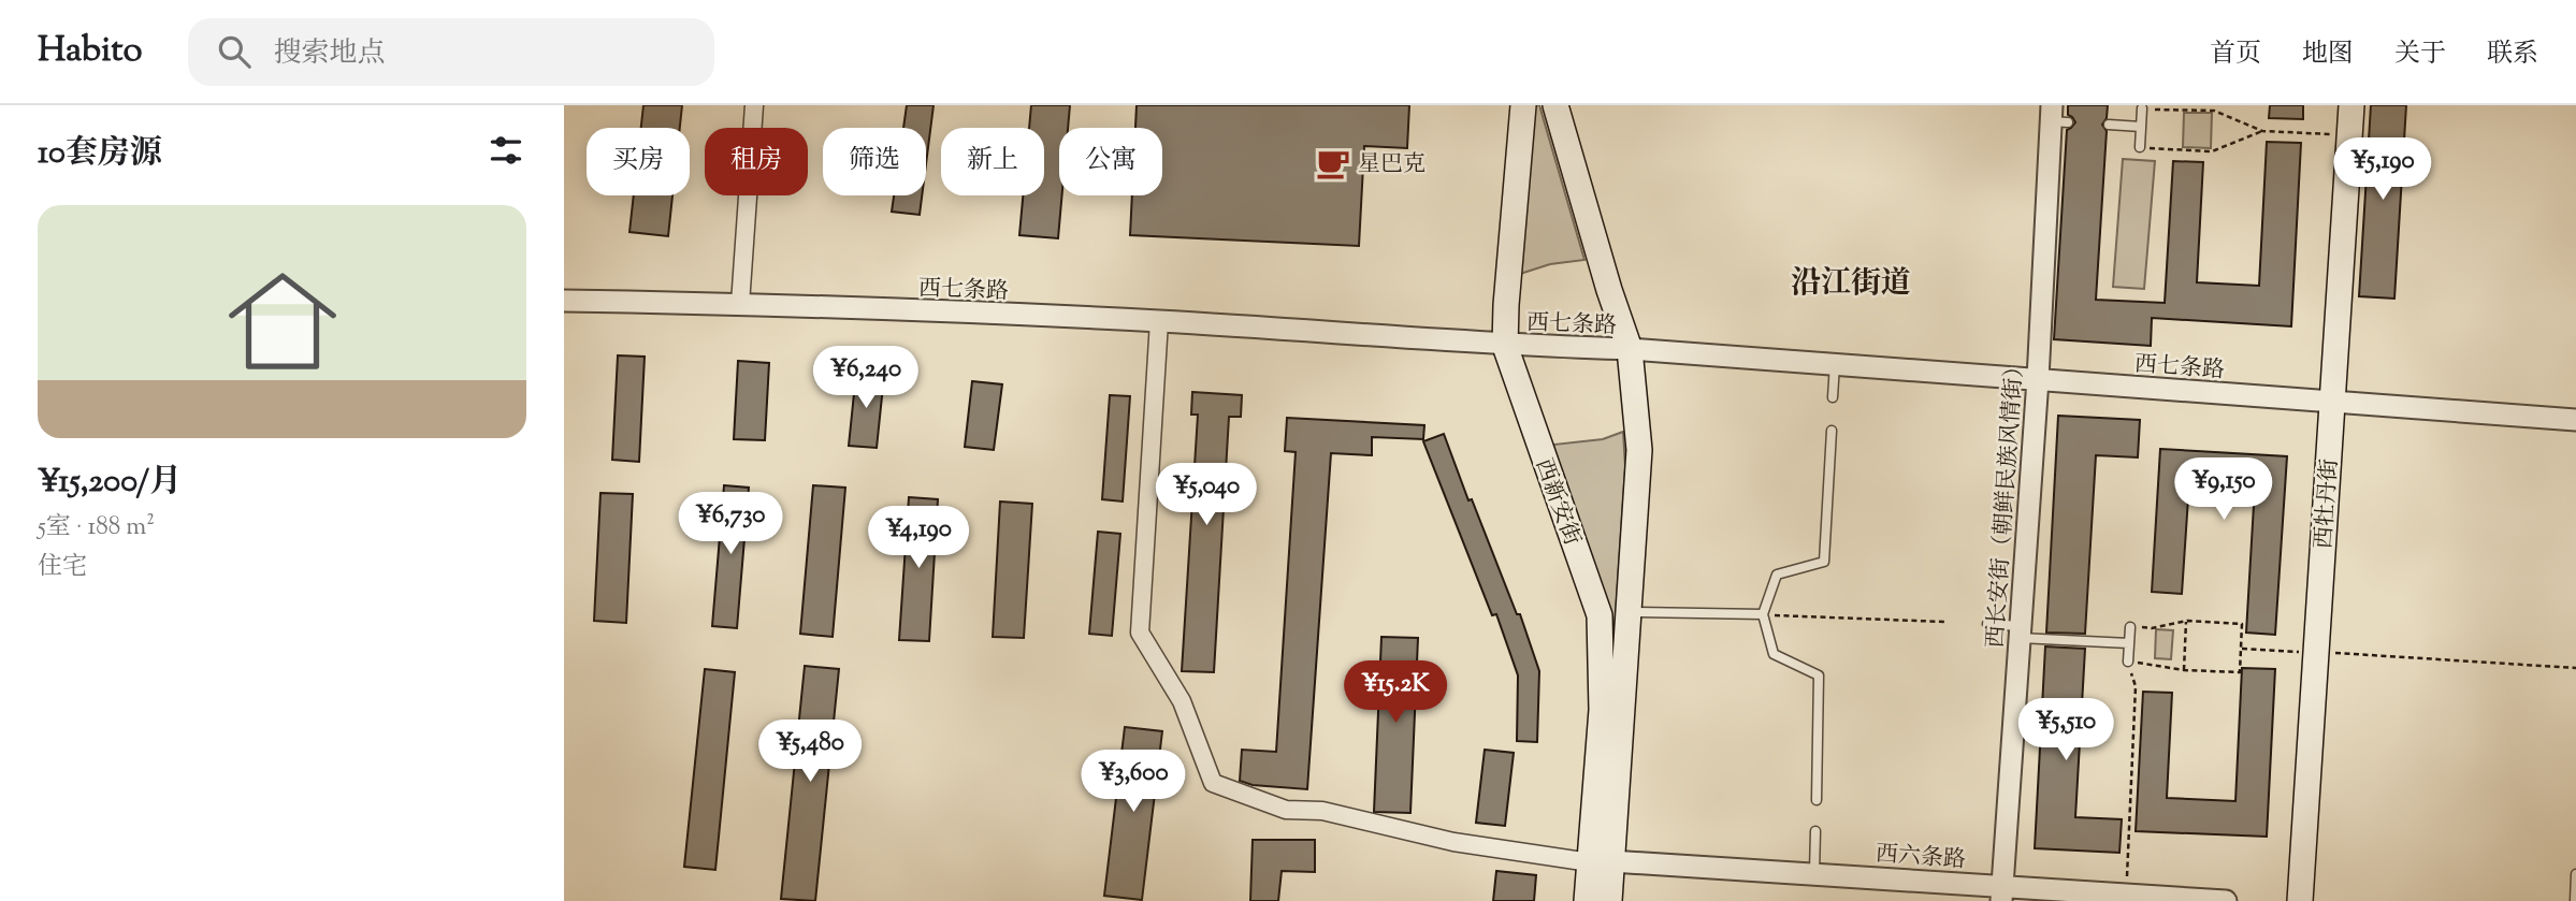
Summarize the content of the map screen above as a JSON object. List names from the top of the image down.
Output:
{
  "streets": {
    "main road": ["西新安街", "西牡丹街"],
    "street": ["西七条路", "西长安街（朝鲜民族风情街）", "西六条路"]
  },
  "crossings": [
    ["西七条路", "西新安街"],
    ["西七条路", "西长安街（朝鲜民族风情街）"],
    ["西七条路", "西牡丹街"],
    ["西新安街", "西六条路"],
    ["西长安街（朝鲜民族风情街）", "西六条路"]
  ],
  "districts": ["沿江街道"],
  "places": {
    "cafe": ["星巴克"]
  },
  "page": {
    "header": "Habito",
    "search": "搜索地点",
    "nav": [
      "首页",
      "地图",
      "关于",
      "联系"
    ],
    "heading": "10套房源",
    "chip": [
      "买房",
      "租房",
      "筛选",
      "新上",
      "公寓"
    ],
    "price": [
      "¥5,190",
      "¥6,240",
      "¥9,150",
      "¥5,040",
      "¥6,730",
      "¥4,190",
      "¥15.2K",
      "¥5,510",
      "¥5,480",
      "¥3,600"
    ],
    "list": [
      {
        "name": "¥15,200/月",
        "note": "5室 · 188 m² · 住宅"
      }
    ]
  }
}
